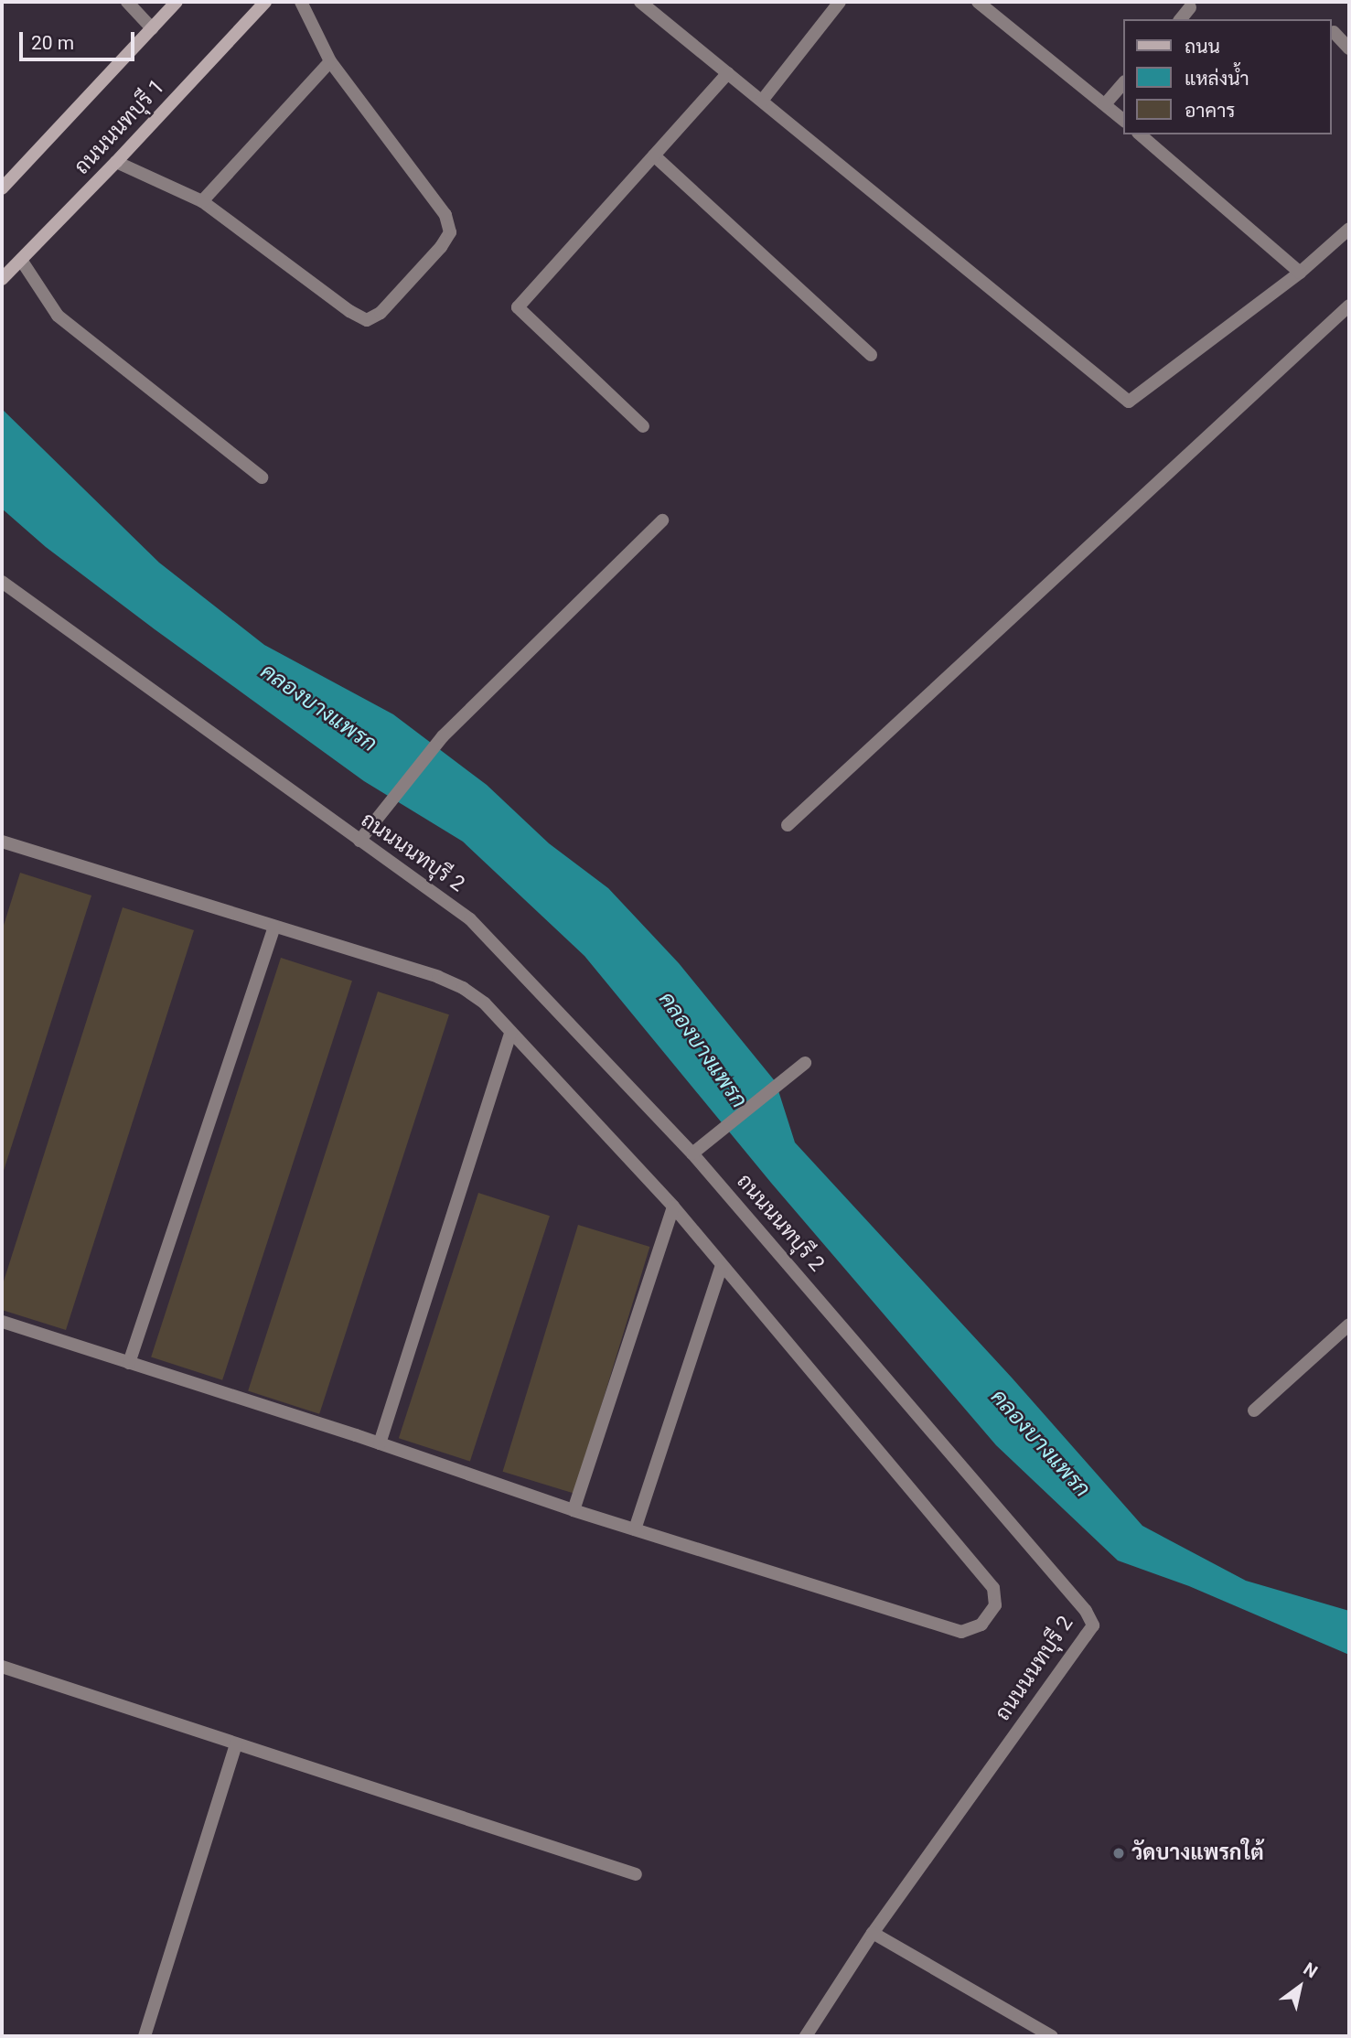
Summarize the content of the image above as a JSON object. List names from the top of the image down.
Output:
{
  "streets": {
    "main road": ["ถนนนนทบุรี 1"],
    "street": ["ถนนนนทบุรี 2"]
  },
  "water": ["คลองบางแพรก"],
  "places": ["วัดบางแพรกใต้"],
  "legend": ["ถนน", "แหล่งน้ำ", "อาคาร"],
  "scale_bar": "20 m",
  "north": "top right"
}
